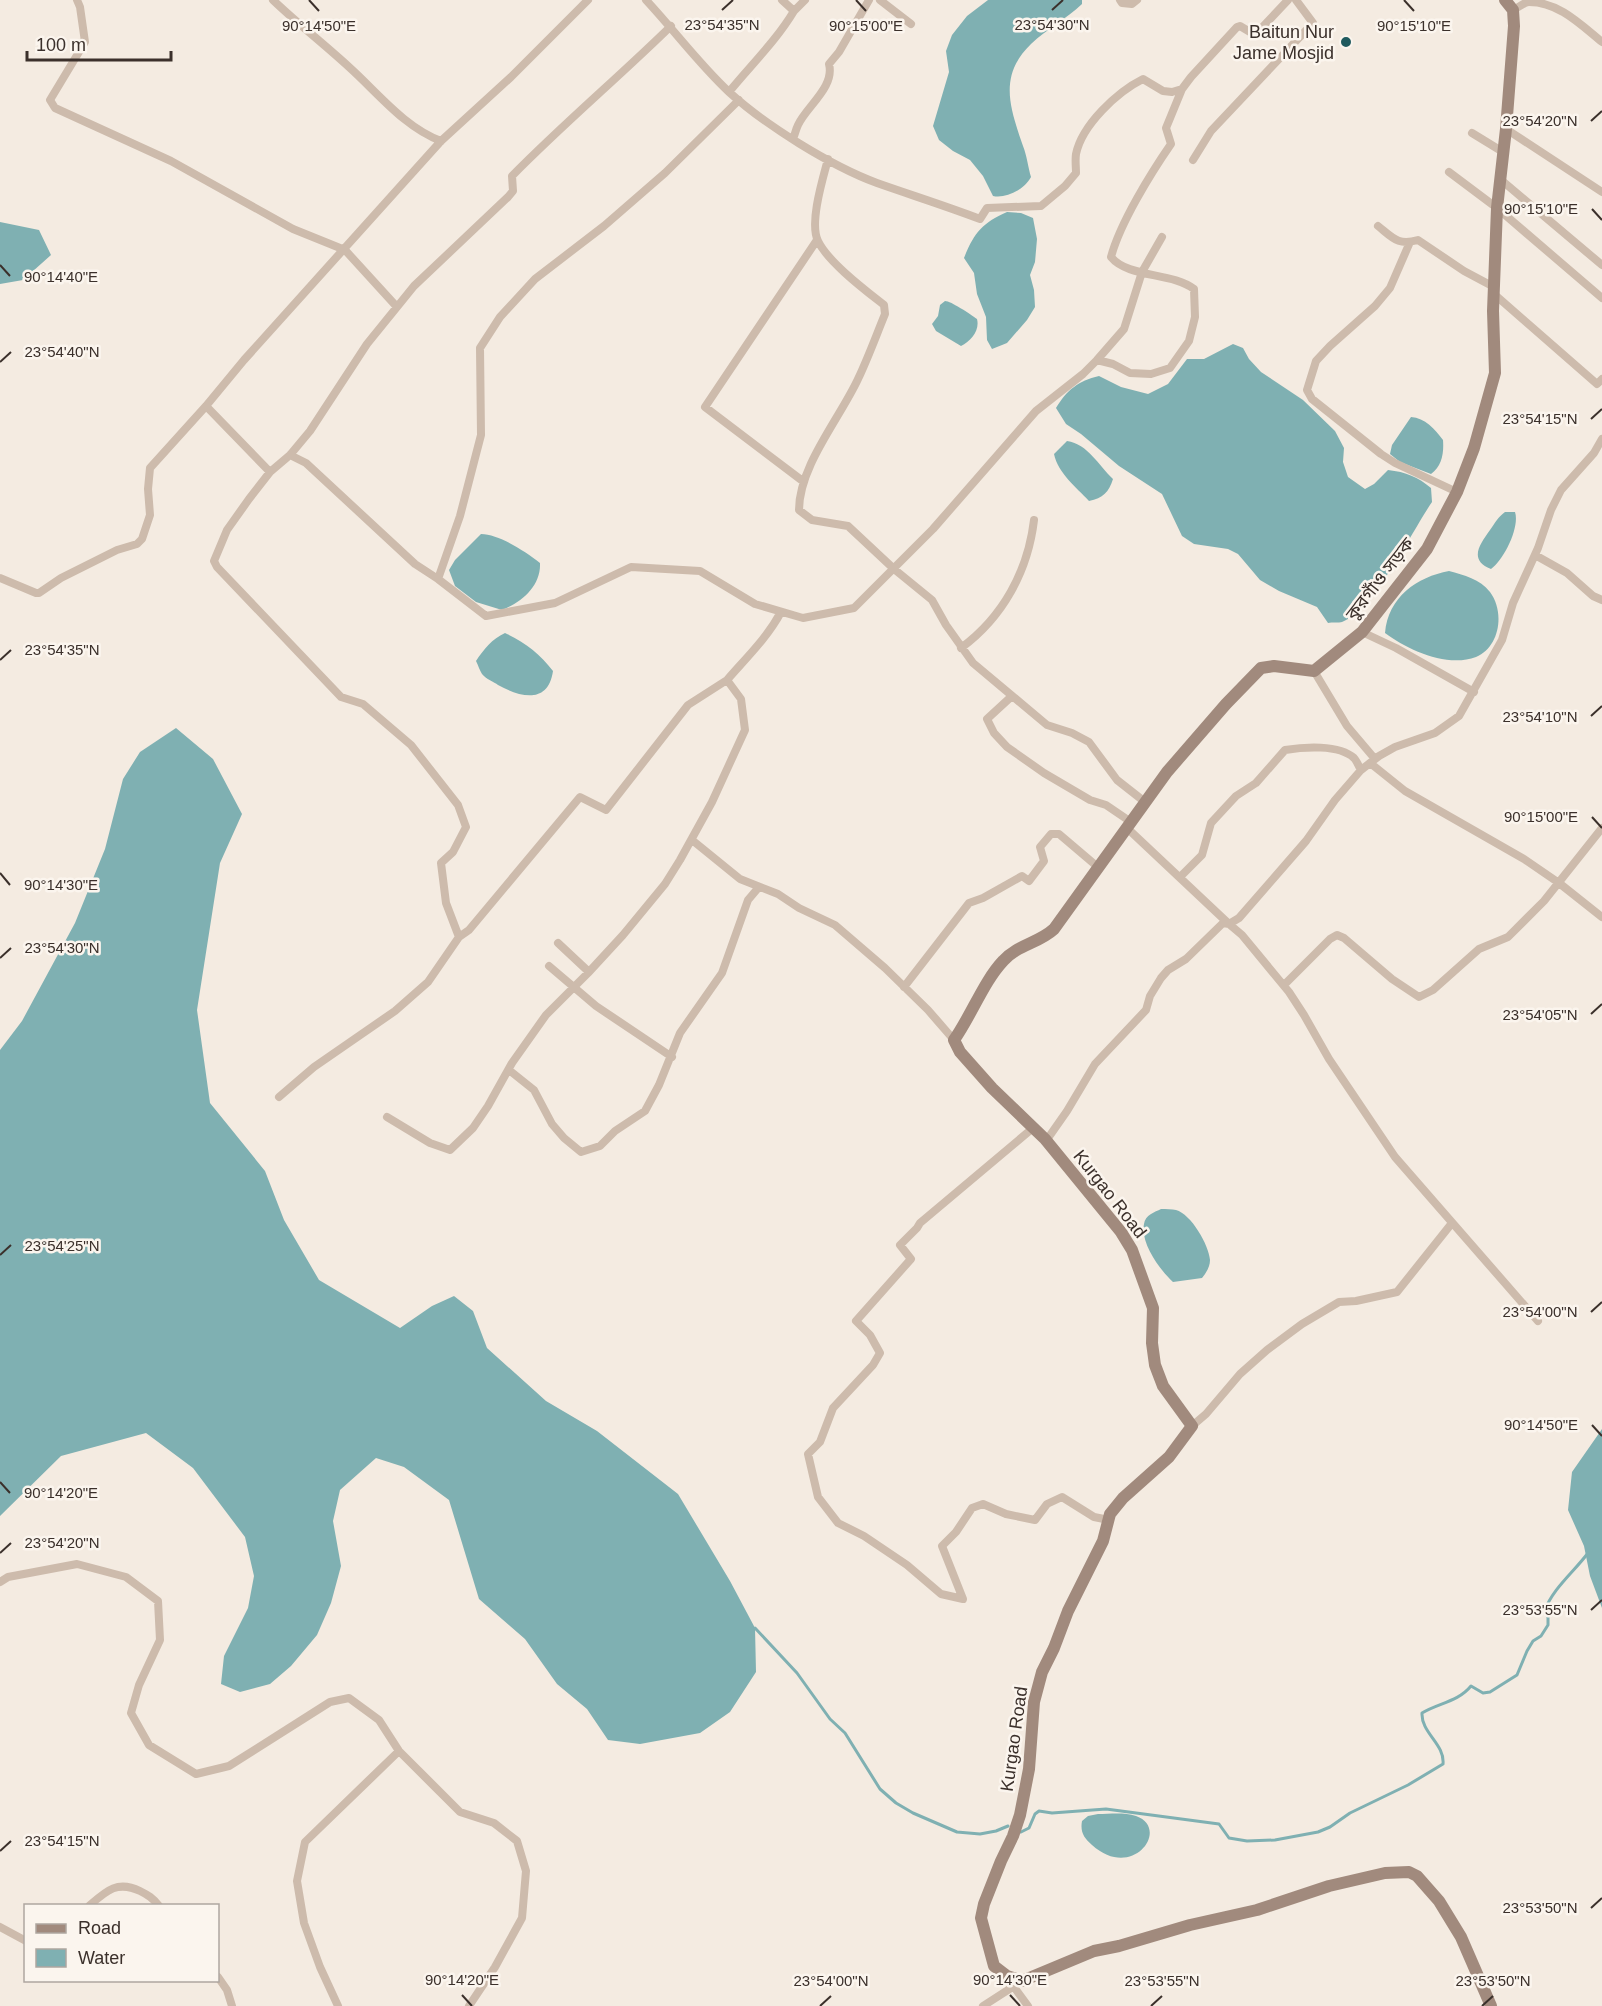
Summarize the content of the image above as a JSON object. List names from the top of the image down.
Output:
{
  "streets": {
    "street": ["কুরগাঁও সড়ক", "Kurgao Road"]
  },
  "places": ["Baitun Nur Jame Mosjid"],
  "legend": ["Road", "Water"],
  "scale_bar": "100 m",
  "coordinates": [
    "23°54'35\"N",
    "23°54'30\"N",
    "90°14'50\"E",
    "90°15'00\"E",
    "90°15'10\"E",
    "23°54'20\"N",
    "90°14'40\"E",
    "23°54'40\"N",
    "23°54'15\"N",
    "23°54'10\"N",
    "90°14'30\"E",
    "23°54'05\"N",
    "23°54'25\"N",
    "23°54'00\"N",
    "90°14'20\"E",
    "23°53'55\"N",
    "23°53'50\"N"
  ]
}
